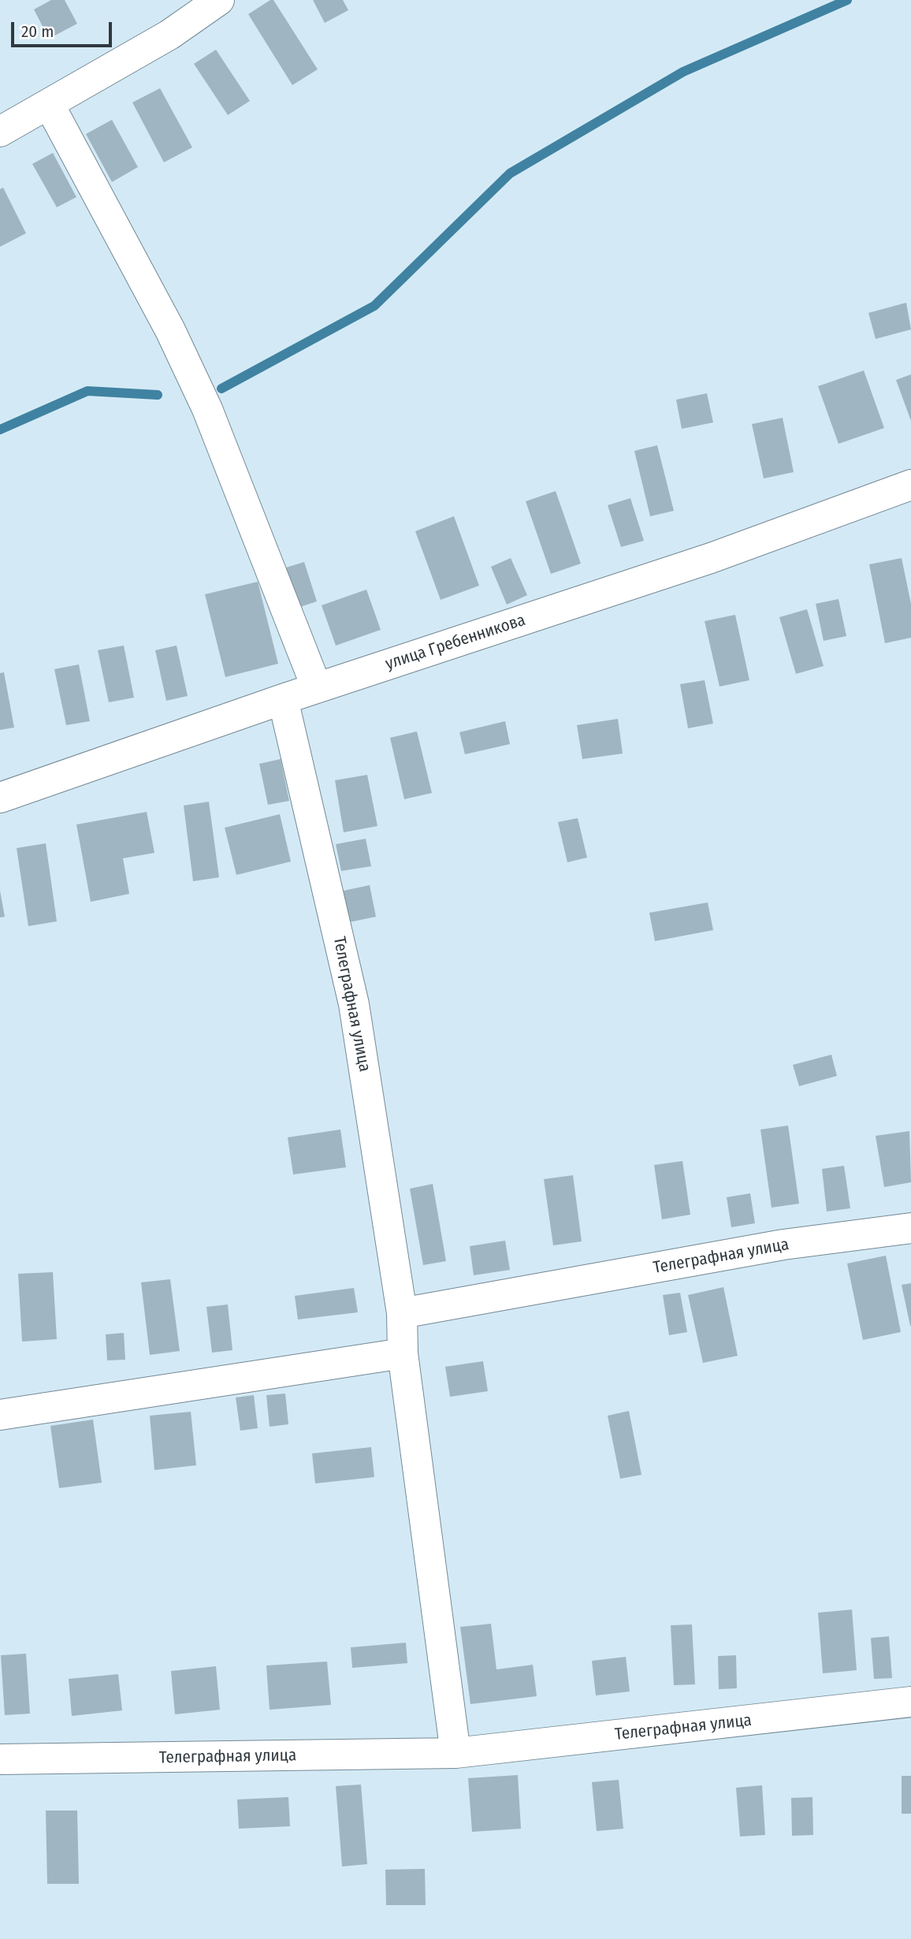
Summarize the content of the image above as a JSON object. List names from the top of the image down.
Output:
{
  "streets": {
    "street": ["улица Гребенникова", "Телеграфная улица"]
  },
  "crossings": [
    ["улица Гребенникова", "Телеграфная улица"]
  ],
  "scale_bar": "20 m"
}
